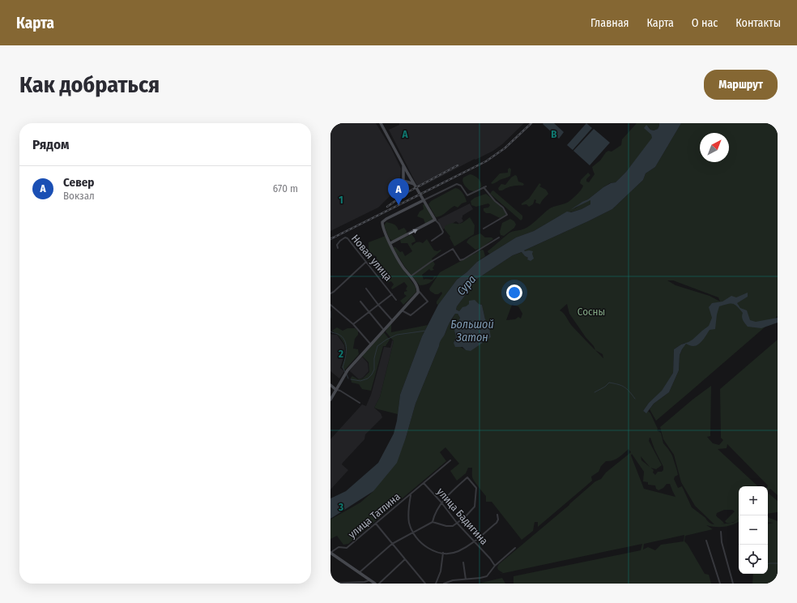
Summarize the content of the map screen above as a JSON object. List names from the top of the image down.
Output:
{
  "streets": {
    "street": ["Новая улица", "улица Татлина", "улица Бадигина"]
  },
  "crossings": [
    ["улица Татлина", "улица Бадигина"]
  ],
  "water": ["Сура", "Большой Затон"],
  "parks": ["Сосны"],
  "north": "top right",
  "page": {
    "header": "Карта",
    "nav": [
      "Главная",
      "Карта",
      "О нас",
      "Контакты"
    ],
    "buttons": "Маршрут",
    "title": "Как добраться",
    "heading": "Рядом",
    "list": [
      {
        "mark": "A",
        "name": "Север",
        "note": "Вокзал",
        "value": "670 m"
      }
    ],
    "pins": "A",
    "map_buttons": ["+", "−"]
  },
  "grid": {
    "columns": ["A", "B"],
    "rows": ["1", "2", "3"]
  }
}
